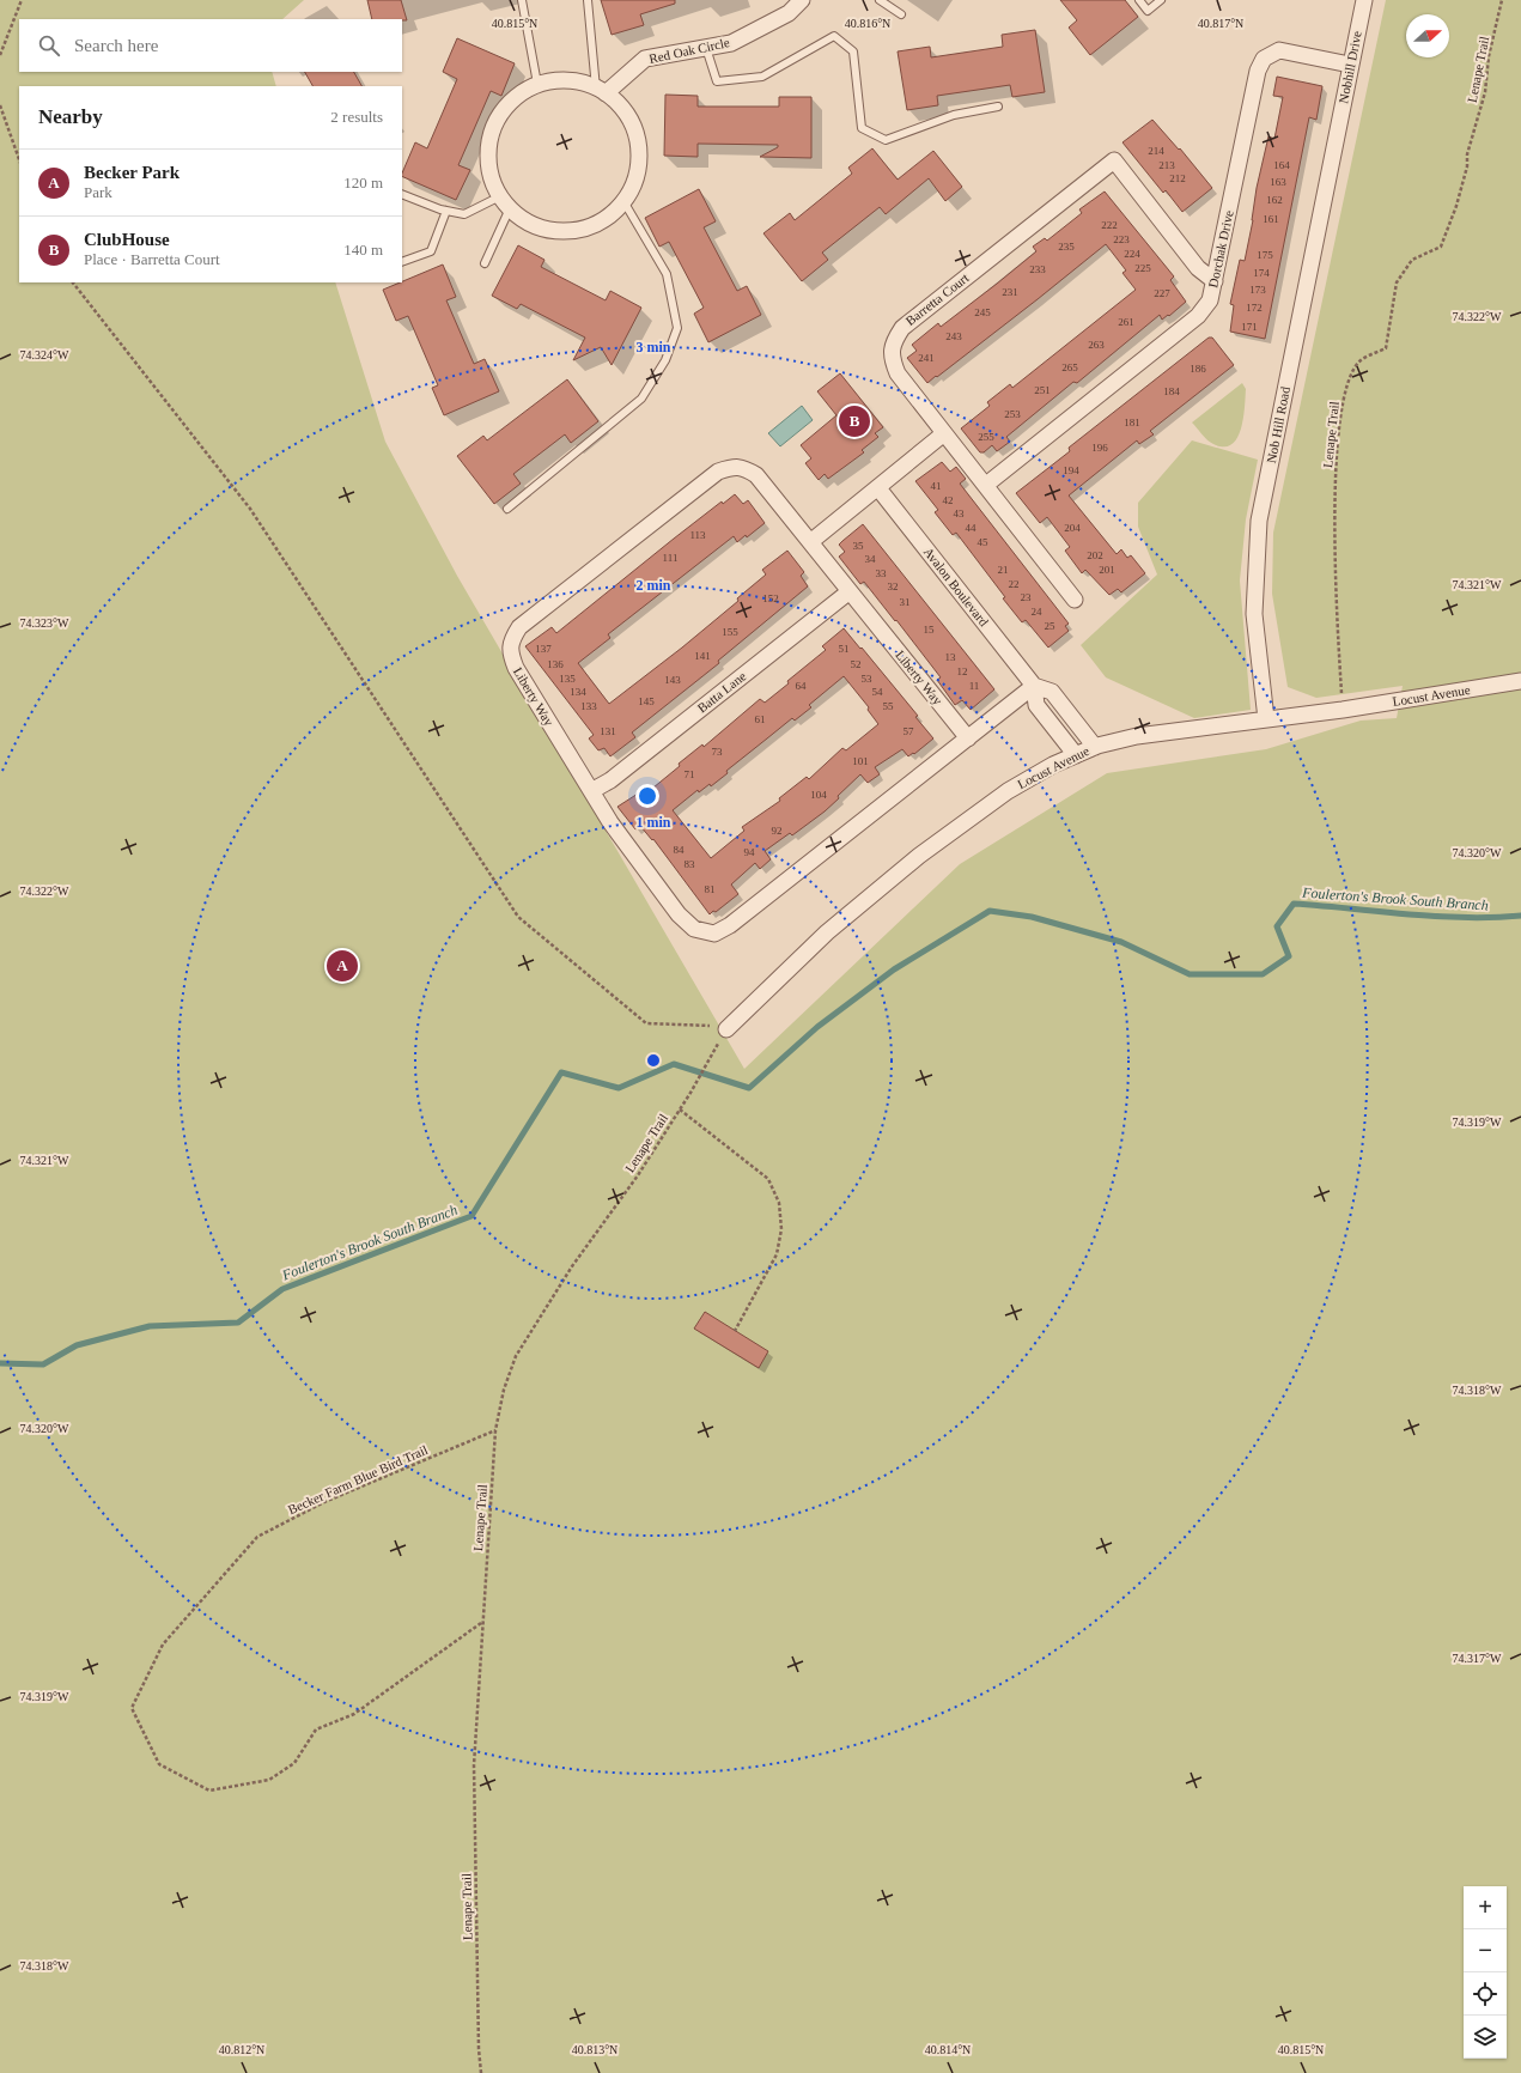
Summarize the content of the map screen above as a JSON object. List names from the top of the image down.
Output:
{
  "streets": {
    "street": [
      "Red Oak Circle",
      "Nobhill Drive",
      "Dorchak Drive",
      "Barretta Court",
      "Nob Hill Road",
      "Avalon Boulevard",
      "Liberty Way",
      "Batta Lane",
      "Locust Avenue"
    ],
    "path": ["Lenape Trail", "Becker Farm Blue Bird Trail"]
  },
  "crossings": [
    ["Nobhill Drive", "Dorchak Drive"],
    ["Nobhill Drive", "Nob Hill Road"],
    ["Lenape Trail", "Locust Avenue"],
    ["Lenape Trail", "Becker Farm Blue Bird Trail"],
    ["Dorchak Drive", "Barretta Court"],
    ["Nob Hill Road", "Locust Avenue"],
    ["Avalon Boulevard", "Liberty Way"],
    ["Avalon Boulevard", "Locust Avenue"],
    ["Liberty Way", "Batta Lane"]
  ],
  "water": ["Foulerton's Brook South Branch"],
  "house_numbers": [
    "214",
    "213",
    "164",
    "212",
    "163",
    "162",
    "161",
    "222",
    "223",
    "235",
    "224",
    "175",
    "225",
    "233",
    "174",
    "173",
    "231",
    "227",
    "172",
    "245",
    "261",
    "171",
    "243",
    "263",
    "241",
    "265",
    "186",
    "251",
    "184",
    "253",
    "181",
    "255",
    "196",
    "194",
    "41",
    "42",
    "43",
    "44",
    "204",
    "113",
    "45",
    "35",
    "202",
    "111",
    "34",
    "21",
    "201",
    "33",
    "22",
    "32",
    "23",
    "152",
    "31",
    "24",
    "25",
    "15",
    "155",
    "137",
    "51",
    "141",
    "13",
    "136",
    "52",
    "12",
    "135",
    "53",
    "143",
    "64",
    "11",
    "134",
    "54",
    "145",
    "133",
    "55",
    "61",
    "131",
    "57",
    "73",
    "101",
    "71",
    "104",
    "92",
    "84",
    "94",
    "83",
    "81"
  ],
  "north": "right",
  "page": {
    "search": "Search here",
    "heading": ["Nearby", "2 results"],
    "list": [
      {
        "mark": "A",
        "name": "Becker Park",
        "note": "Park",
        "value": "120 m"
      },
      {
        "mark": "B",
        "name": "ClubHouse",
        "note": "Place · Barretta Court",
        "value": "140 m"
      }
    ],
    "pins": ["B", "A"],
    "map_buttons": ["+", "−"]
  },
  "coordinates": [
    "40.815°N",
    "40.816°N",
    "40.817°N",
    "74.322°W",
    "74.324°W",
    "74.321°W",
    "74.323°W",
    "74.320°W",
    "74.319°W",
    "74.318°W",
    "74.317°W",
    "40.812°N",
    "40.813°N",
    "40.814°N"
  ],
  "rings": ["3 min", "2 min", "1 min"]
}
